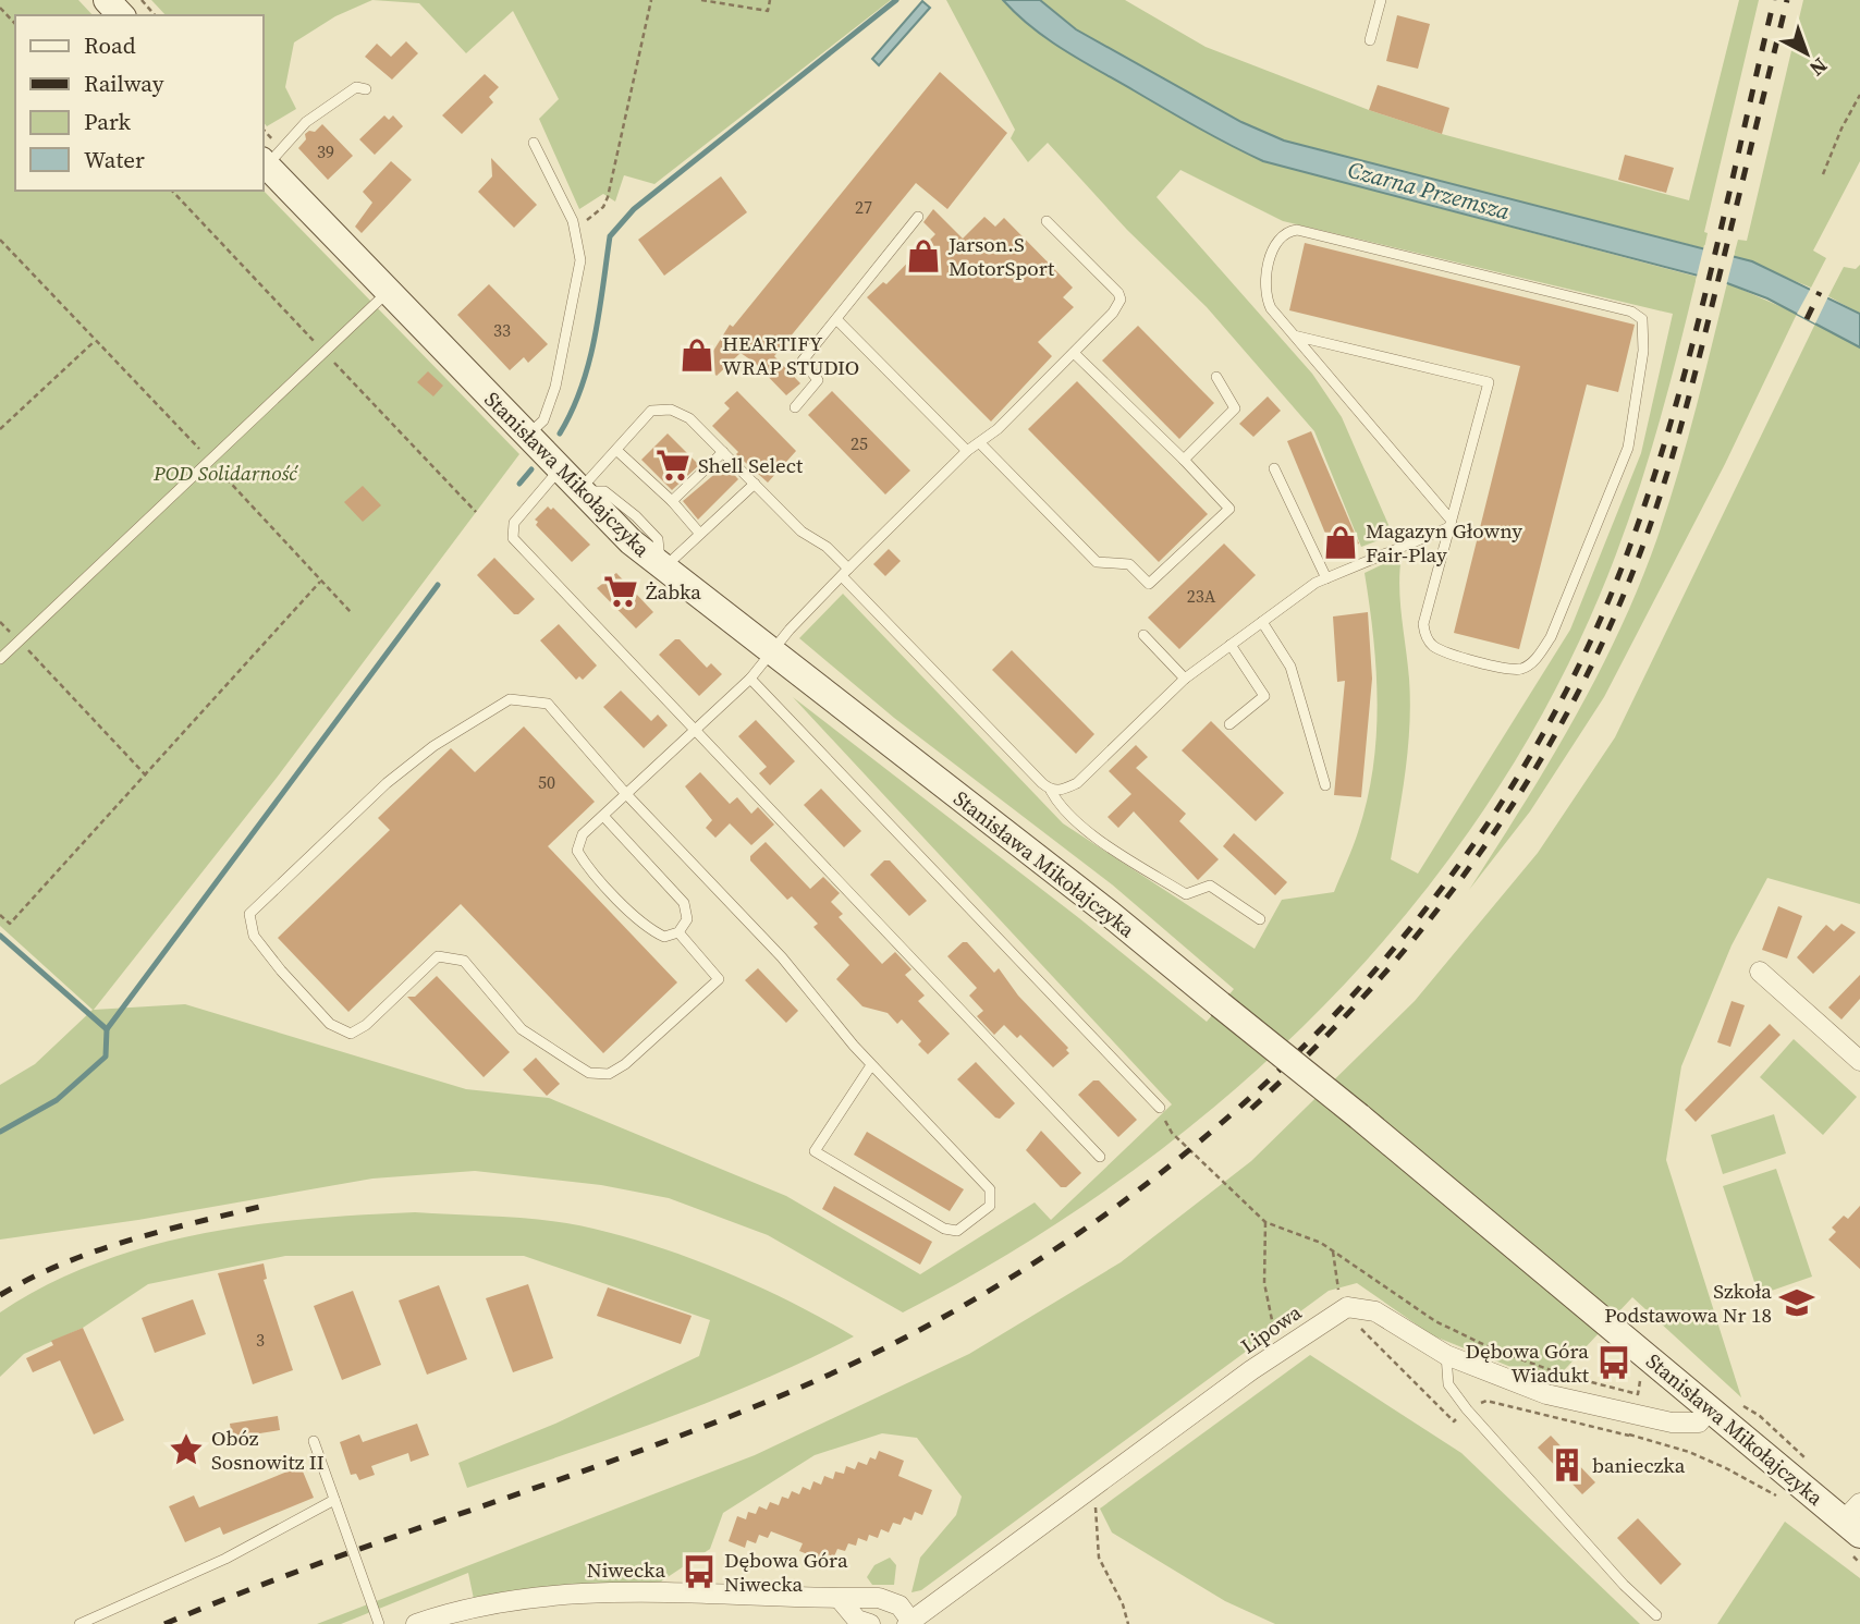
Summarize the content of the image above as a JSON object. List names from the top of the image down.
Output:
{
  "streets": {
    "street": ["Stanisława Mikołajczyka", "Lipowa", "Niwecka"]
  },
  "crossings": [
    ["Lipowa", "Niwecka"]
  ],
  "water": ["Czarna Przemsza"],
  "parks": ["POD Solidarność"],
  "places": {
    "shop": ["Jarson.S MotorSport", "HEARTIFY WRAP STUDIO", "Magazyn Głowny Fair-Play"],
    "supermarket": ["Shell Select", "Żabka"],
    "school or university": ["Szkoła Podstawowa Nr 18"],
    "bus stop": ["Dębowa Góra Wiadukt", "Dębowa Góra Niwecka"],
    "place": ["Obóz Sosnowitz II"],
    "building": ["banieczka"]
  },
  "house_numbers": [
    "39",
    "27",
    "33",
    "25",
    "23A",
    "50",
    "3"
  ],
  "legend": [
    "Road",
    "Railway",
    "Park",
    "Water"
  ],
  "north": "bottom right"
}
